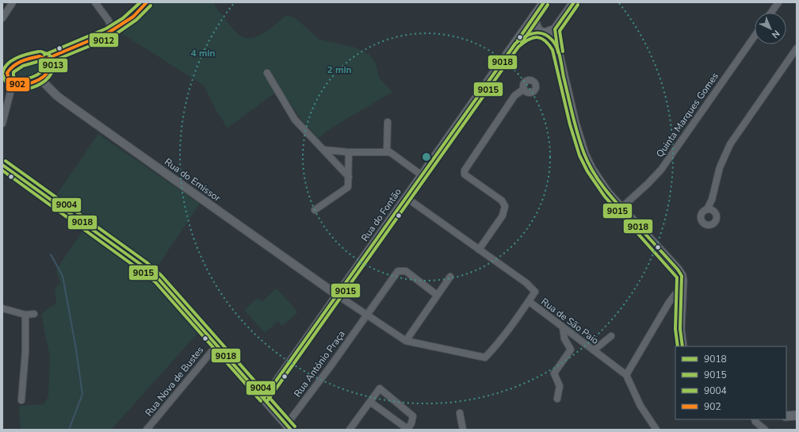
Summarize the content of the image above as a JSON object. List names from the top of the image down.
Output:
{
  "streets": {
    "main road": ["Rua do Fontão"],
    "street": [
      "Quinta Marques Gomes",
      "Rua do Emissor",
      "Rua de São Paio",
      "Rua António Praça",
      "Rua Nova de Bustes"
    ]
  },
  "crossings": [
    ["Rua do Emissor", "Rua do Fontão"],
    ["Rua do Fontão", "Rua de São Paio"]
  ],
  "lines": [
    "transit line 9018",
    "transit line 902",
    "transit line 9013",
    "transit line 9015",
    "transit line 9012",
    "transit line 9004"
  ],
  "legend": [
    "9018",
    "9015",
    "9004",
    "902"
  ],
  "north": "bottom right",
  "rings": ["4 min", "2 min"]
}
